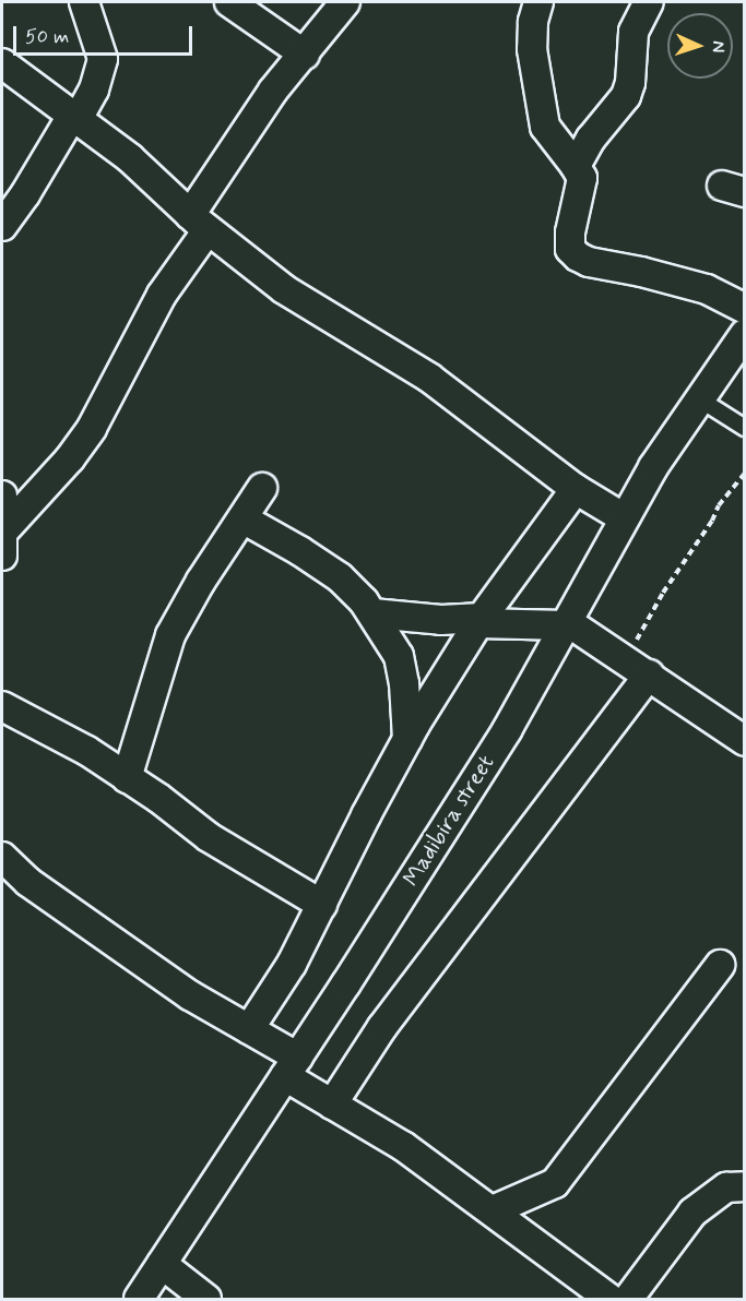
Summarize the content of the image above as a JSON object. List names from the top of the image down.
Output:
{
  "streets": {
    "street": ["Madibira street"]
  },
  "scale_bar": "50 m",
  "north": "right"
}
